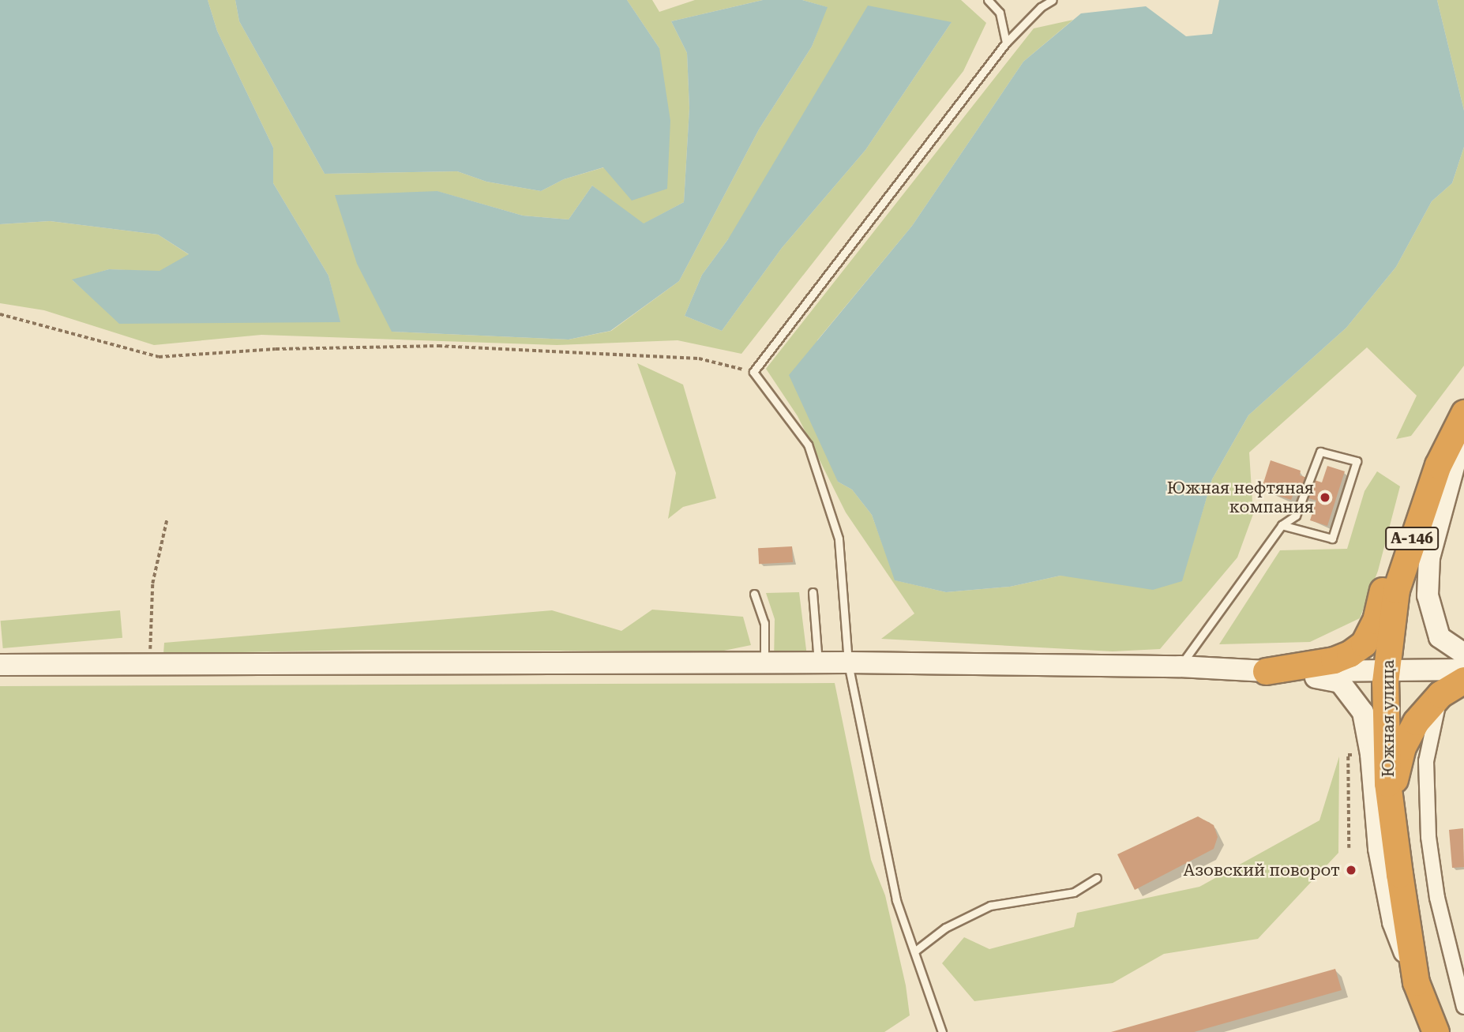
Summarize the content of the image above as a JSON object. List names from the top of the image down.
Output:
{
  "streets": {
    "highway": ["А-146", "Южная улица"]
  },
  "places": ["Южная нефтяная компания", "Азовский поворот"]
}
